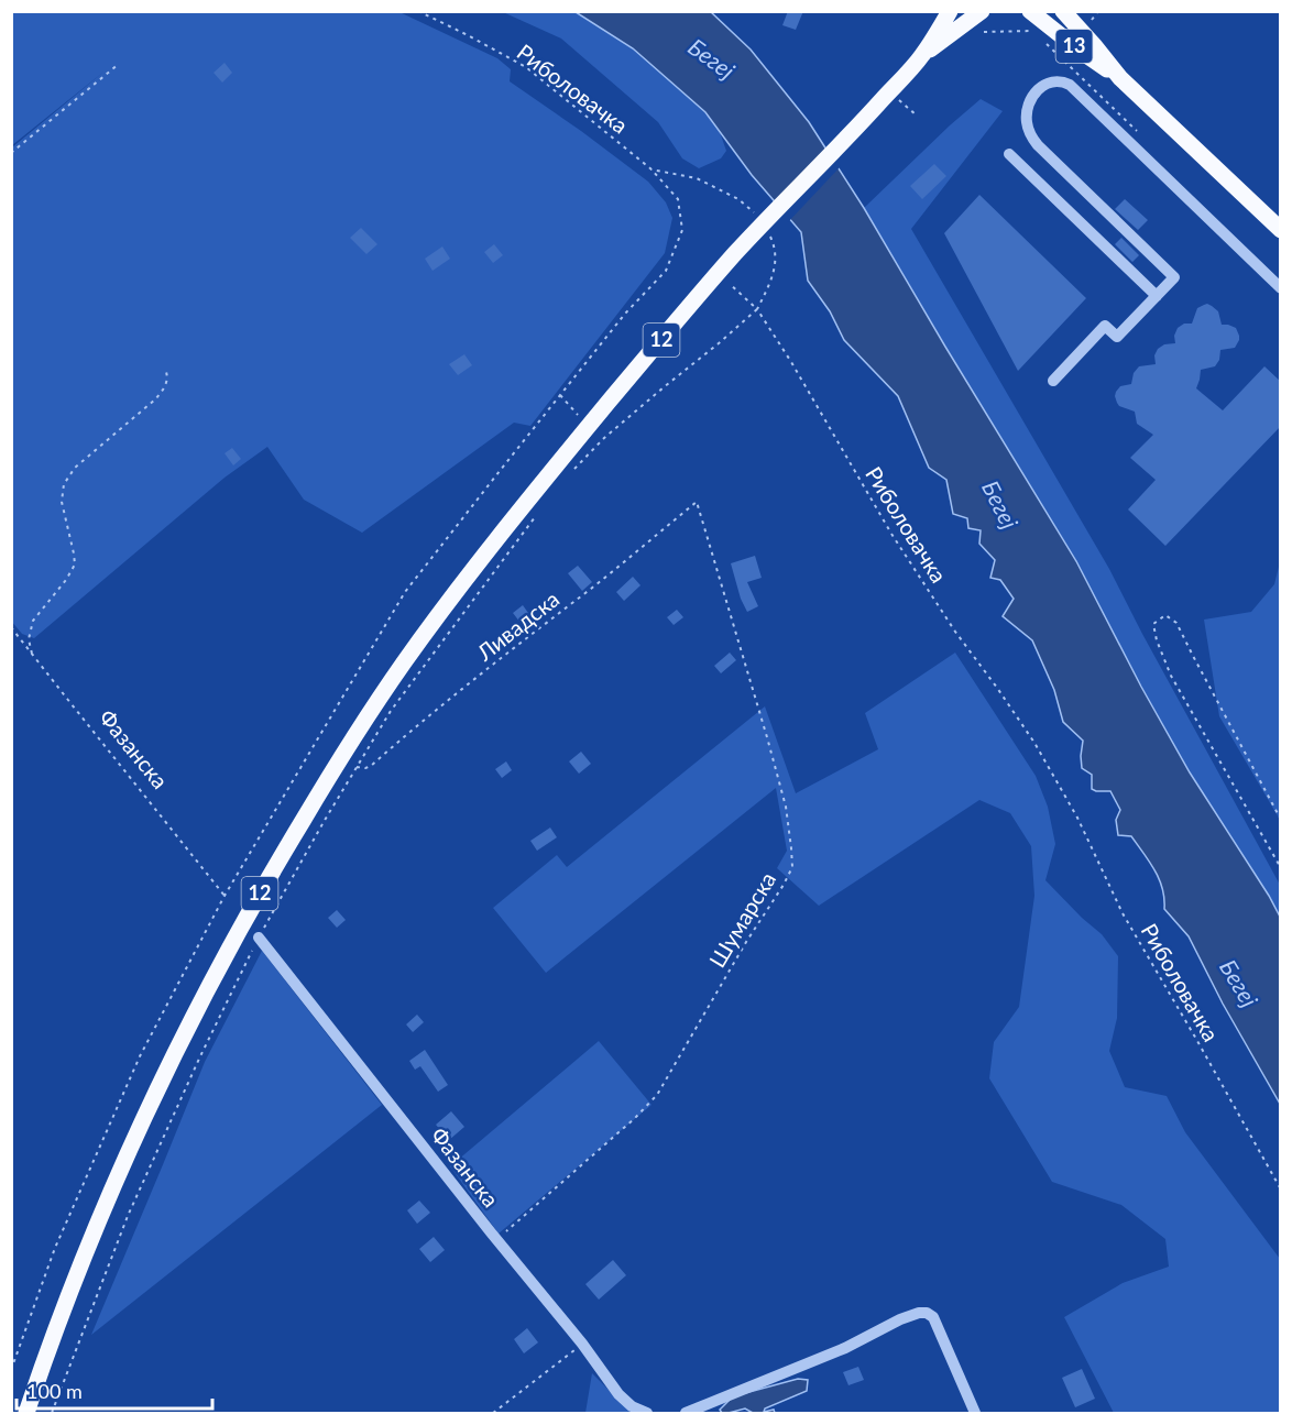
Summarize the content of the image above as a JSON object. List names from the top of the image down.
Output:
{
  "streets": {
    "main road": ["13", "12"],
    "street": ["Фазанска"],
    "path": ["Риболовачка", "Ливадска", "Шумарска"]
  },
  "crossings": [
    ["Риболовачка", "12"],
    ["Ливадска", "Шумарска"],
    ["Фазанска", "Шумарска"]
  ],
  "water": ["Бегеј"],
  "scale_bar": "100 m"
}
